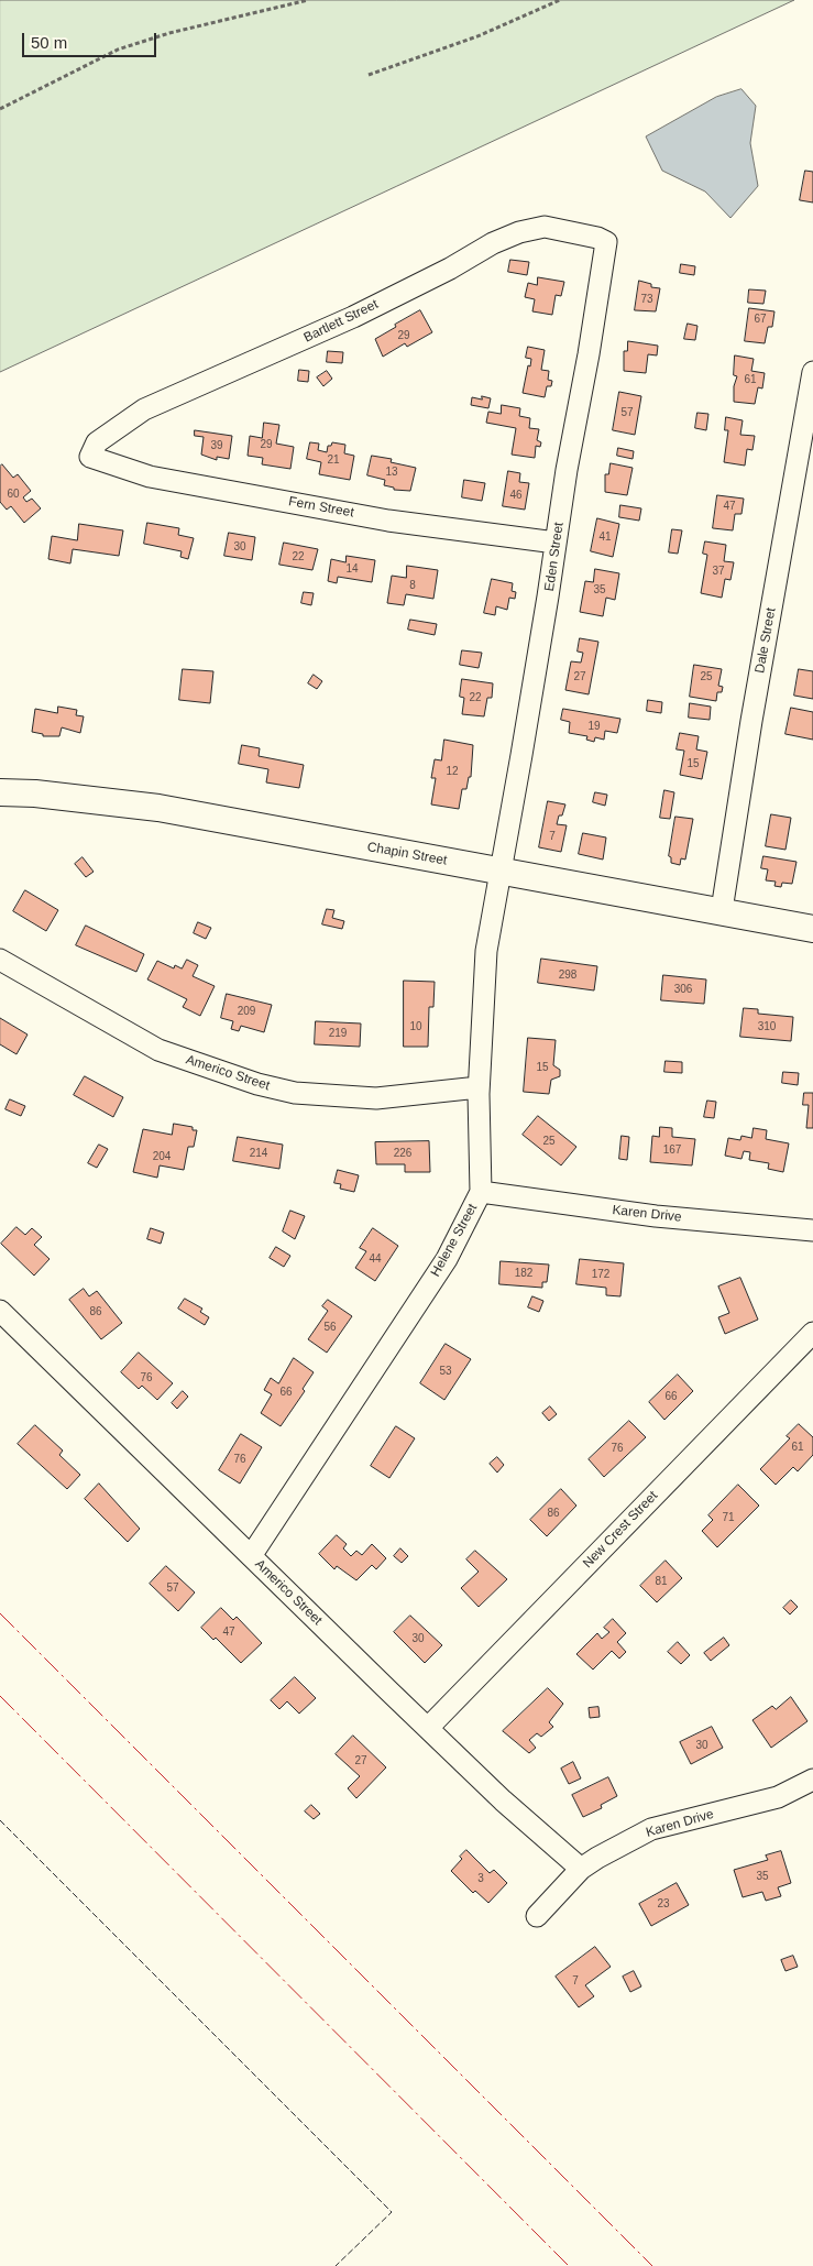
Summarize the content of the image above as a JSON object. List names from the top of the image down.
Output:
{
  "streets": {
    "main road": ["Chapin Street"],
    "street": [
      "Bartlett Street",
      "Fern Street",
      "Eden Street",
      "Dale Street",
      "Americo Street",
      "Karen Drive",
      "Helene Street",
      "New Crest Street"
    ]
  },
  "crossings": [
    ["Bartlett Street", "Fern Street"],
    ["Bartlett Street", "Eden Street"],
    ["Fern Street", "Eden Street"],
    ["Eden Street", "Chapin Street"],
    ["Eden Street", "Helene Street"],
    ["Dale Street", "Chapin Street"],
    ["Chapin Street", "Helene Street"],
    ["Americo Street", "Karen Drive"],
    ["Americo Street", "Helene Street"],
    ["Americo Street", "New Crest Street"],
    ["Karen Drive", "Helene Street"]
  ],
  "house_numbers": [
    "73",
    "67",
    "29",
    "61",
    "57",
    "29",
    "39",
    "21",
    "13",
    "60",
    "46",
    "47",
    "41",
    "30",
    "22",
    "14",
    "37",
    "8",
    "35",
    "27",
    "25",
    "22",
    "19",
    "15",
    "12",
    "7",
    "298",
    "306",
    "209",
    "10",
    "310",
    "219",
    "15",
    "25",
    "167",
    "214",
    "226",
    "204",
    "44",
    "182",
    "172",
    "86",
    "56",
    "53",
    "76",
    "66",
    "66",
    "61",
    "76",
    "76",
    "86",
    "71",
    "81",
    "57",
    "47",
    "30",
    "30",
    "27",
    "35",
    "3",
    "23",
    "7"
  ],
  "scale_bar": "50 m"
}
